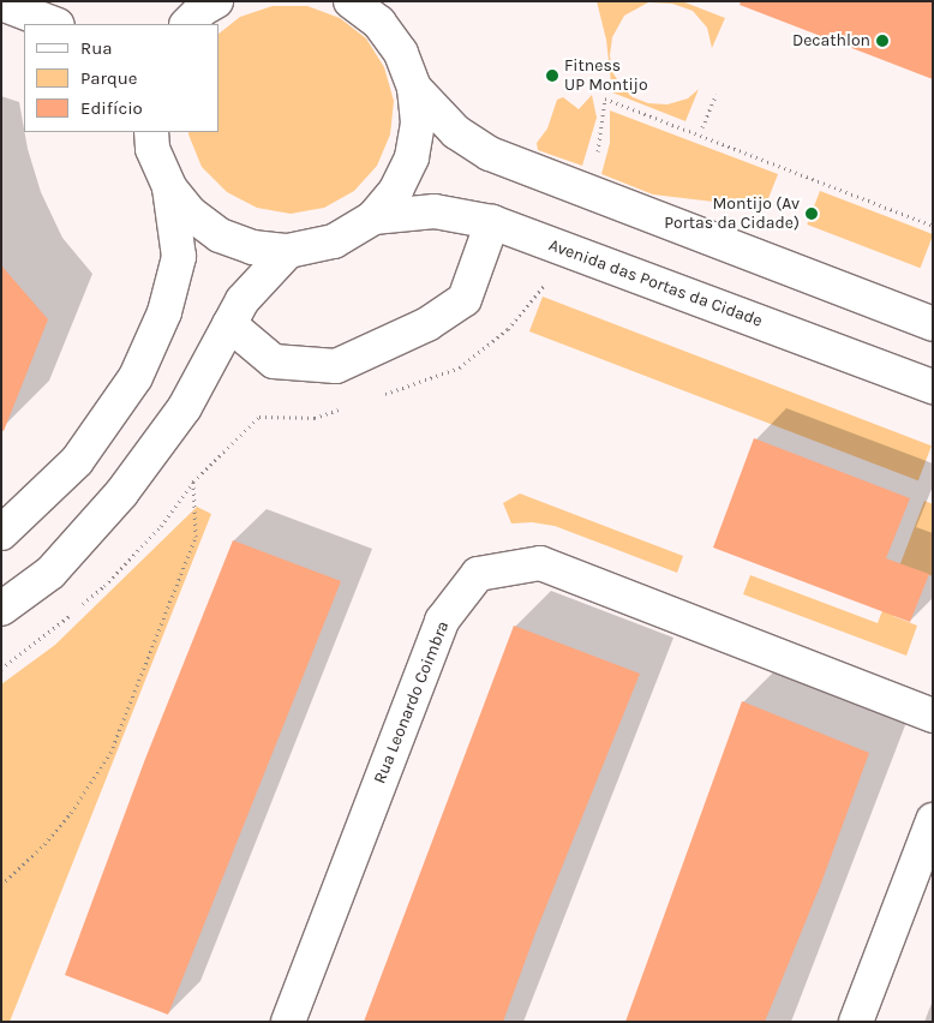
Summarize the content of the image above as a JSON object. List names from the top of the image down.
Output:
{
  "streets": {
    "street": ["Avenida das Portas da Cidade", "Rua Leonardo Coimbra"]
  },
  "places": ["Decathlon", "Fitness UP Montijo", "Montijo (Av Portas da Cidade)"],
  "legend": ["Rua", "Parque", "Edifício"]
}
